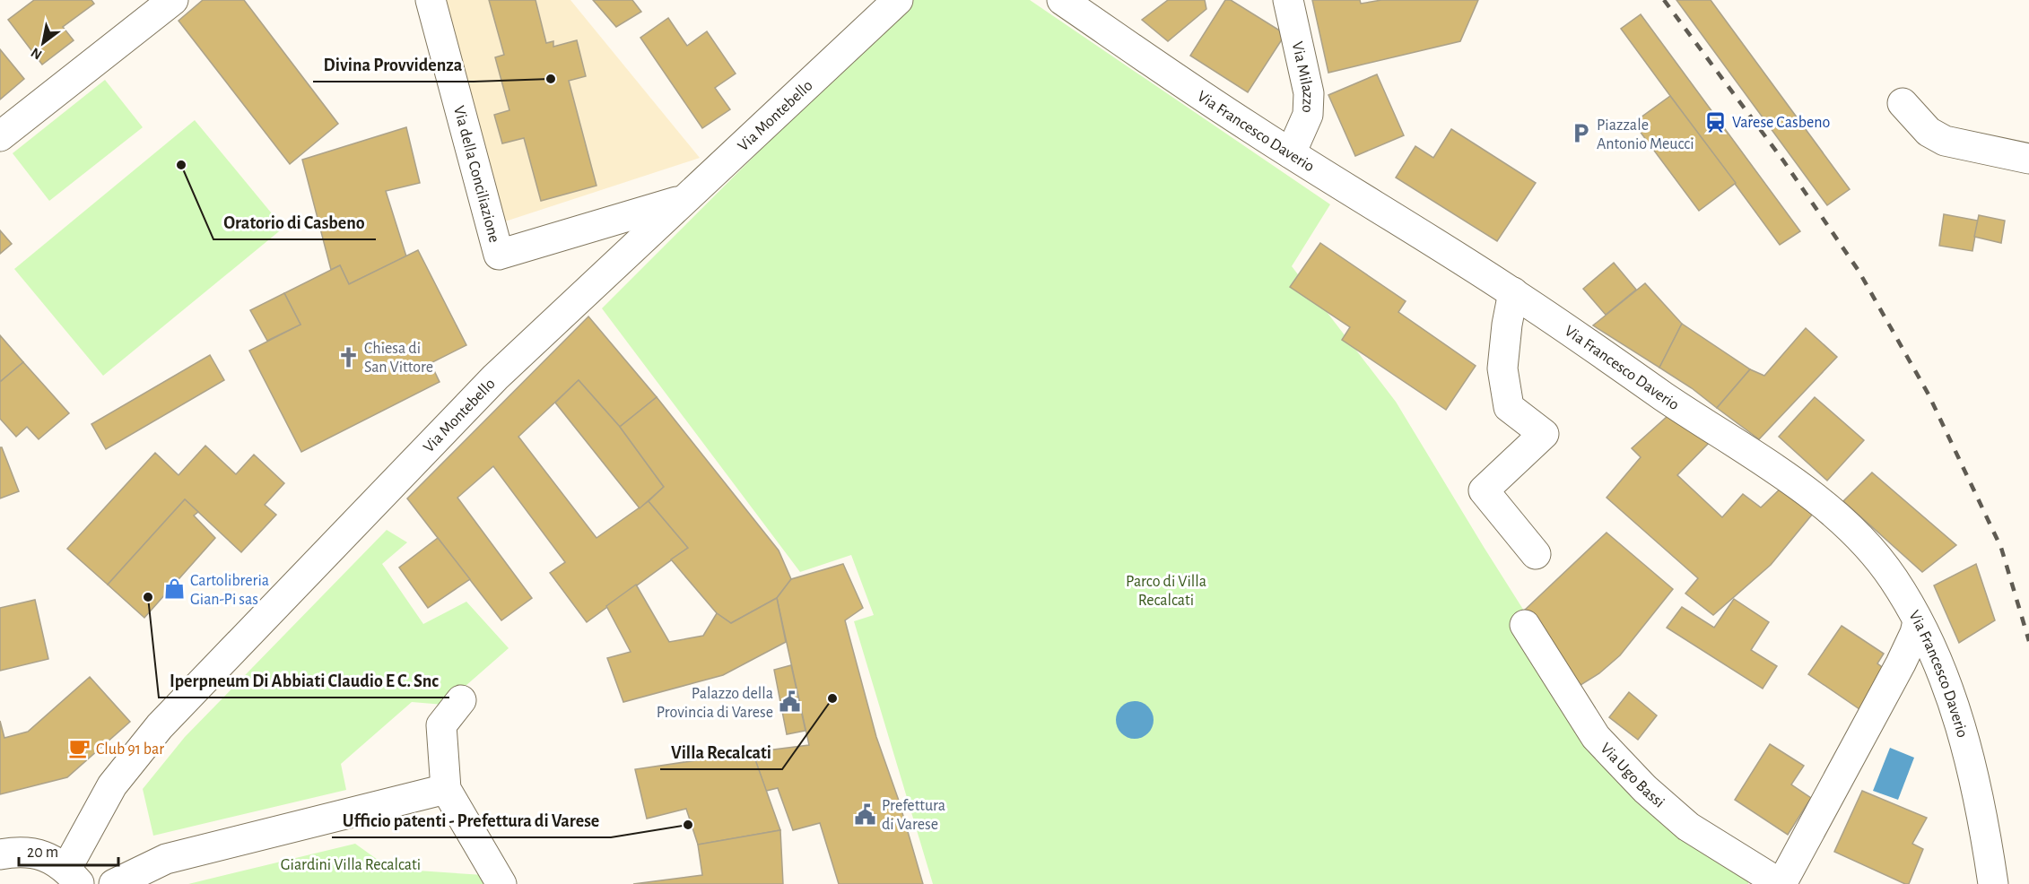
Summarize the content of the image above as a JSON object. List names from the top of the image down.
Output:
{
  "streets": {
    "street": [
      "Via Milazzo",
      "Via Montebello",
      "Via Francesco Daverio",
      "Via della Conciliazione",
      "Via Ugo Bassi"
    ]
  },
  "crossings": [
    ["Via Milazzo", "Via Francesco Daverio"],
    ["Via Montebello", "Via della Conciliazione"],
    ["Via Francesco Daverio", "Via Ugo Bassi"]
  ],
  "parks": ["Parco di Villa Recalcati", "Giardini Villa Recalcati"],
  "places": {
    "other": [
      "Divina Provvidenza",
      "Oratorio di Casbeno",
      "Iperpneum Di Abbiati Claudio E C. Snc",
      "Villa Recalcati",
      "Ufficio patenti - Prefettura di Varese"
    ],
    "station": ["Varese Casbeno"],
    "parking": ["Piazzale Antonio Meucci"],
    "church": ["Chiesa di San Vittore"],
    "shop": ["Cartolibreria Gian-Pi sas"],
    "public building": ["Palazzo della Provincia di Varese", "Prefettura di Varese"],
    "cafe": ["Club 91 bar"]
  },
  "scale_bar": "20 m",
  "north": "bottom left"
}
